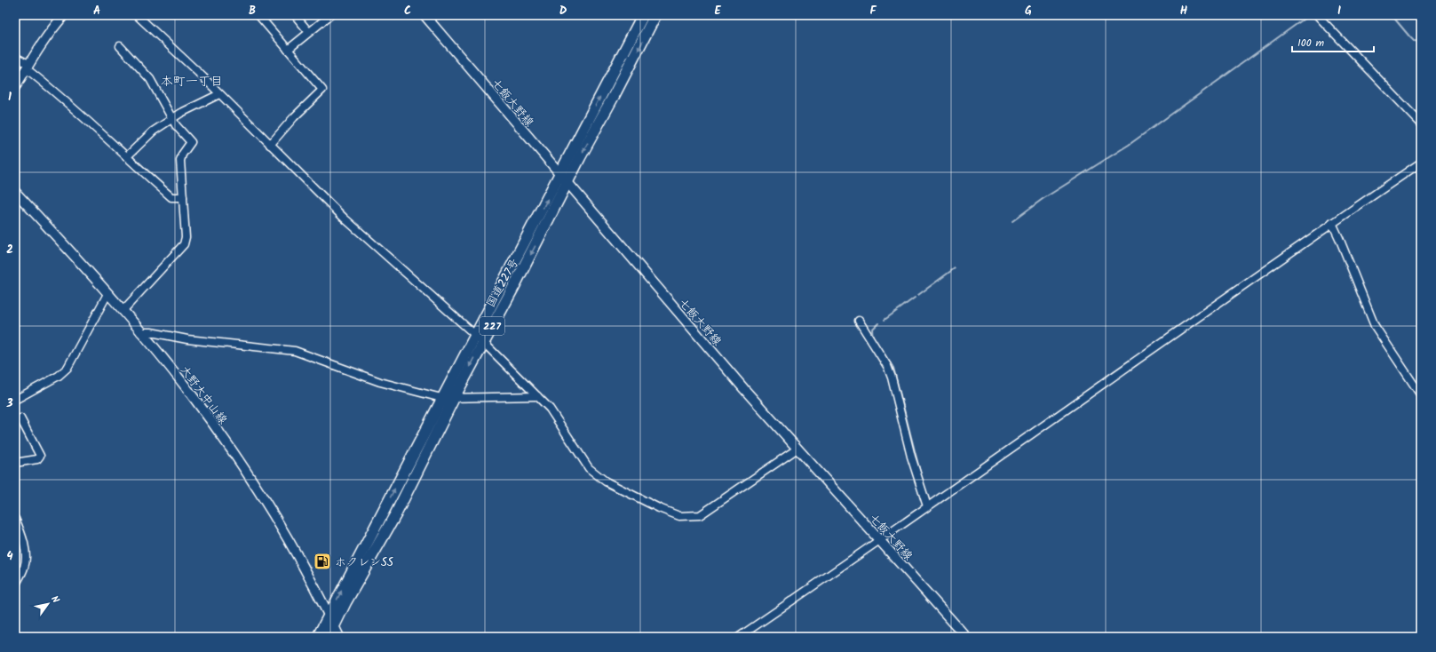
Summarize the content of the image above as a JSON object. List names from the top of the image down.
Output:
{
  "streets": {
    "highway": ["国道227号", "227"],
    "main road": ["七飯大野線", "大野大中山線"]
  },
  "crossings": [
    ["七飯大野線", "国道227号"],
    ["国道227号", "大野大中山線"]
  ],
  "districts": ["本町一丁目"],
  "places": {
    "fuel station": ["ホクレンSS"]
  },
  "scale_bar": "100 m",
  "north": "top right",
  "grid": {
    "columns": [
      "A",
      "B",
      "C",
      "D",
      "E",
      "F",
      "G",
      "H",
      "I"
    ],
    "rows": [
      "1",
      "2",
      "3",
      "4"
    ]
  }
}
